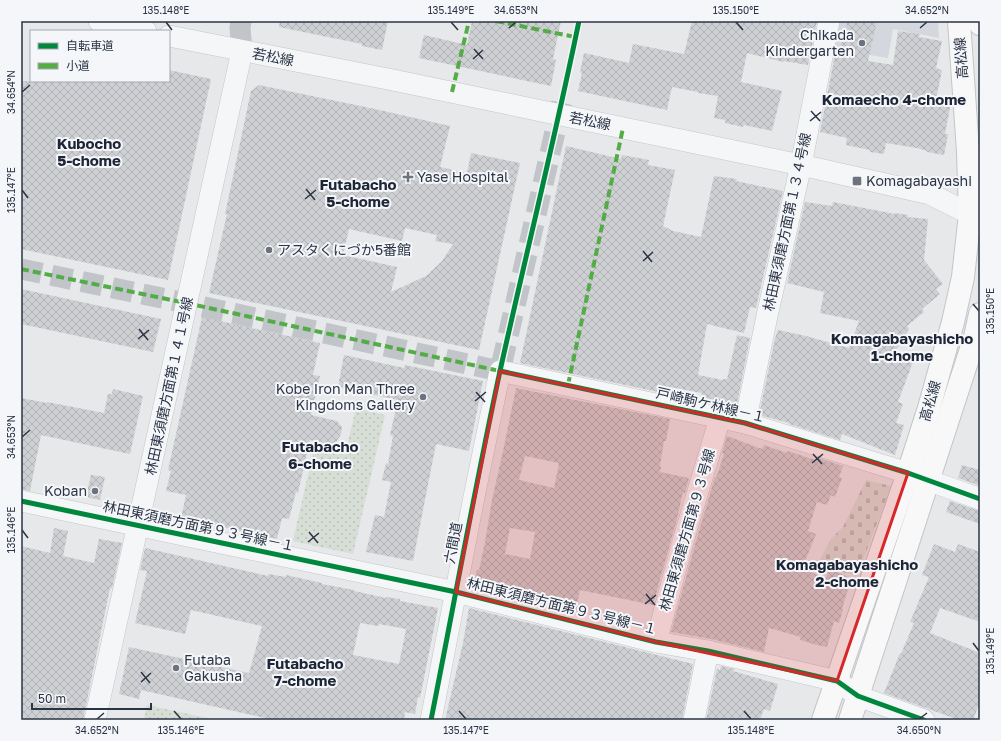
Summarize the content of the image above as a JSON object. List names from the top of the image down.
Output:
{
  "streets": {
    "main road": ["高松線"],
    "street": [
      "若松線",
      "林田東須磨方面第１３４号線",
      "林田東須磨方面第１４１号線",
      "戸崎駒ケ林線－１",
      "林田東須磨方面第９３号線－１",
      "林田東須磨方面第９３号線",
      "六間道"
    ]
  },
  "crossings": [
    ["若松線", "高松線"],
    ["若松線", "林田東須磨方面第１３４号線"],
    ["若松線", "林田東須磨方面第１４１号線"],
    ["高松線", "戸崎駒ケ林線－１"],
    ["高松線", "林田東須磨方面第９３号線－１"],
    ["林田東須磨方面第１３４号線", "戸崎駒ケ林線－１"],
    ["林田東須磨方面第１４１号線", "林田東須磨方面第９３号線－１"],
    ["戸崎駒ケ林線－１", "林田東須磨方面第９３号線"],
    ["戸崎駒ケ林線－１", "六間道"],
    ["林田東須磨方面第９３号線－１", "林田東須磨方面第９３号線"],
    ["林田東須磨方面第９３号線－１", "六間道"]
  ],
  "districts": [
    "Komaecho 4-chome",
    "Kubocho 5-chome",
    "Futabacho 5-chome",
    "Komagabayashicho 1-chome",
    "Futabacho 6-chome",
    "Komagabayashicho 2-chome",
    "Futabacho 7-chome"
  ],
  "places": {
    "other": [
      "Chikada Kindergarten",
      "アスタくにづか5番館",
      "Kobe Iron Man Three Kingdoms Gallery",
      "Koban",
      "Futaba Gakusha"
    ],
    "health": ["Yase Hospital"],
    "transit": ["Komagabayashi"]
  },
  "legend": ["自転車道", "小道"],
  "scale_bar": "50 m",
  "coordinates": [
    "135.148°E",
    "135.149°E",
    "34.653°N",
    "135.150°E",
    "34.652°N",
    "34.654°N",
    "135.147°E",
    "135.146°E",
    "34.650°N"
  ]
}
